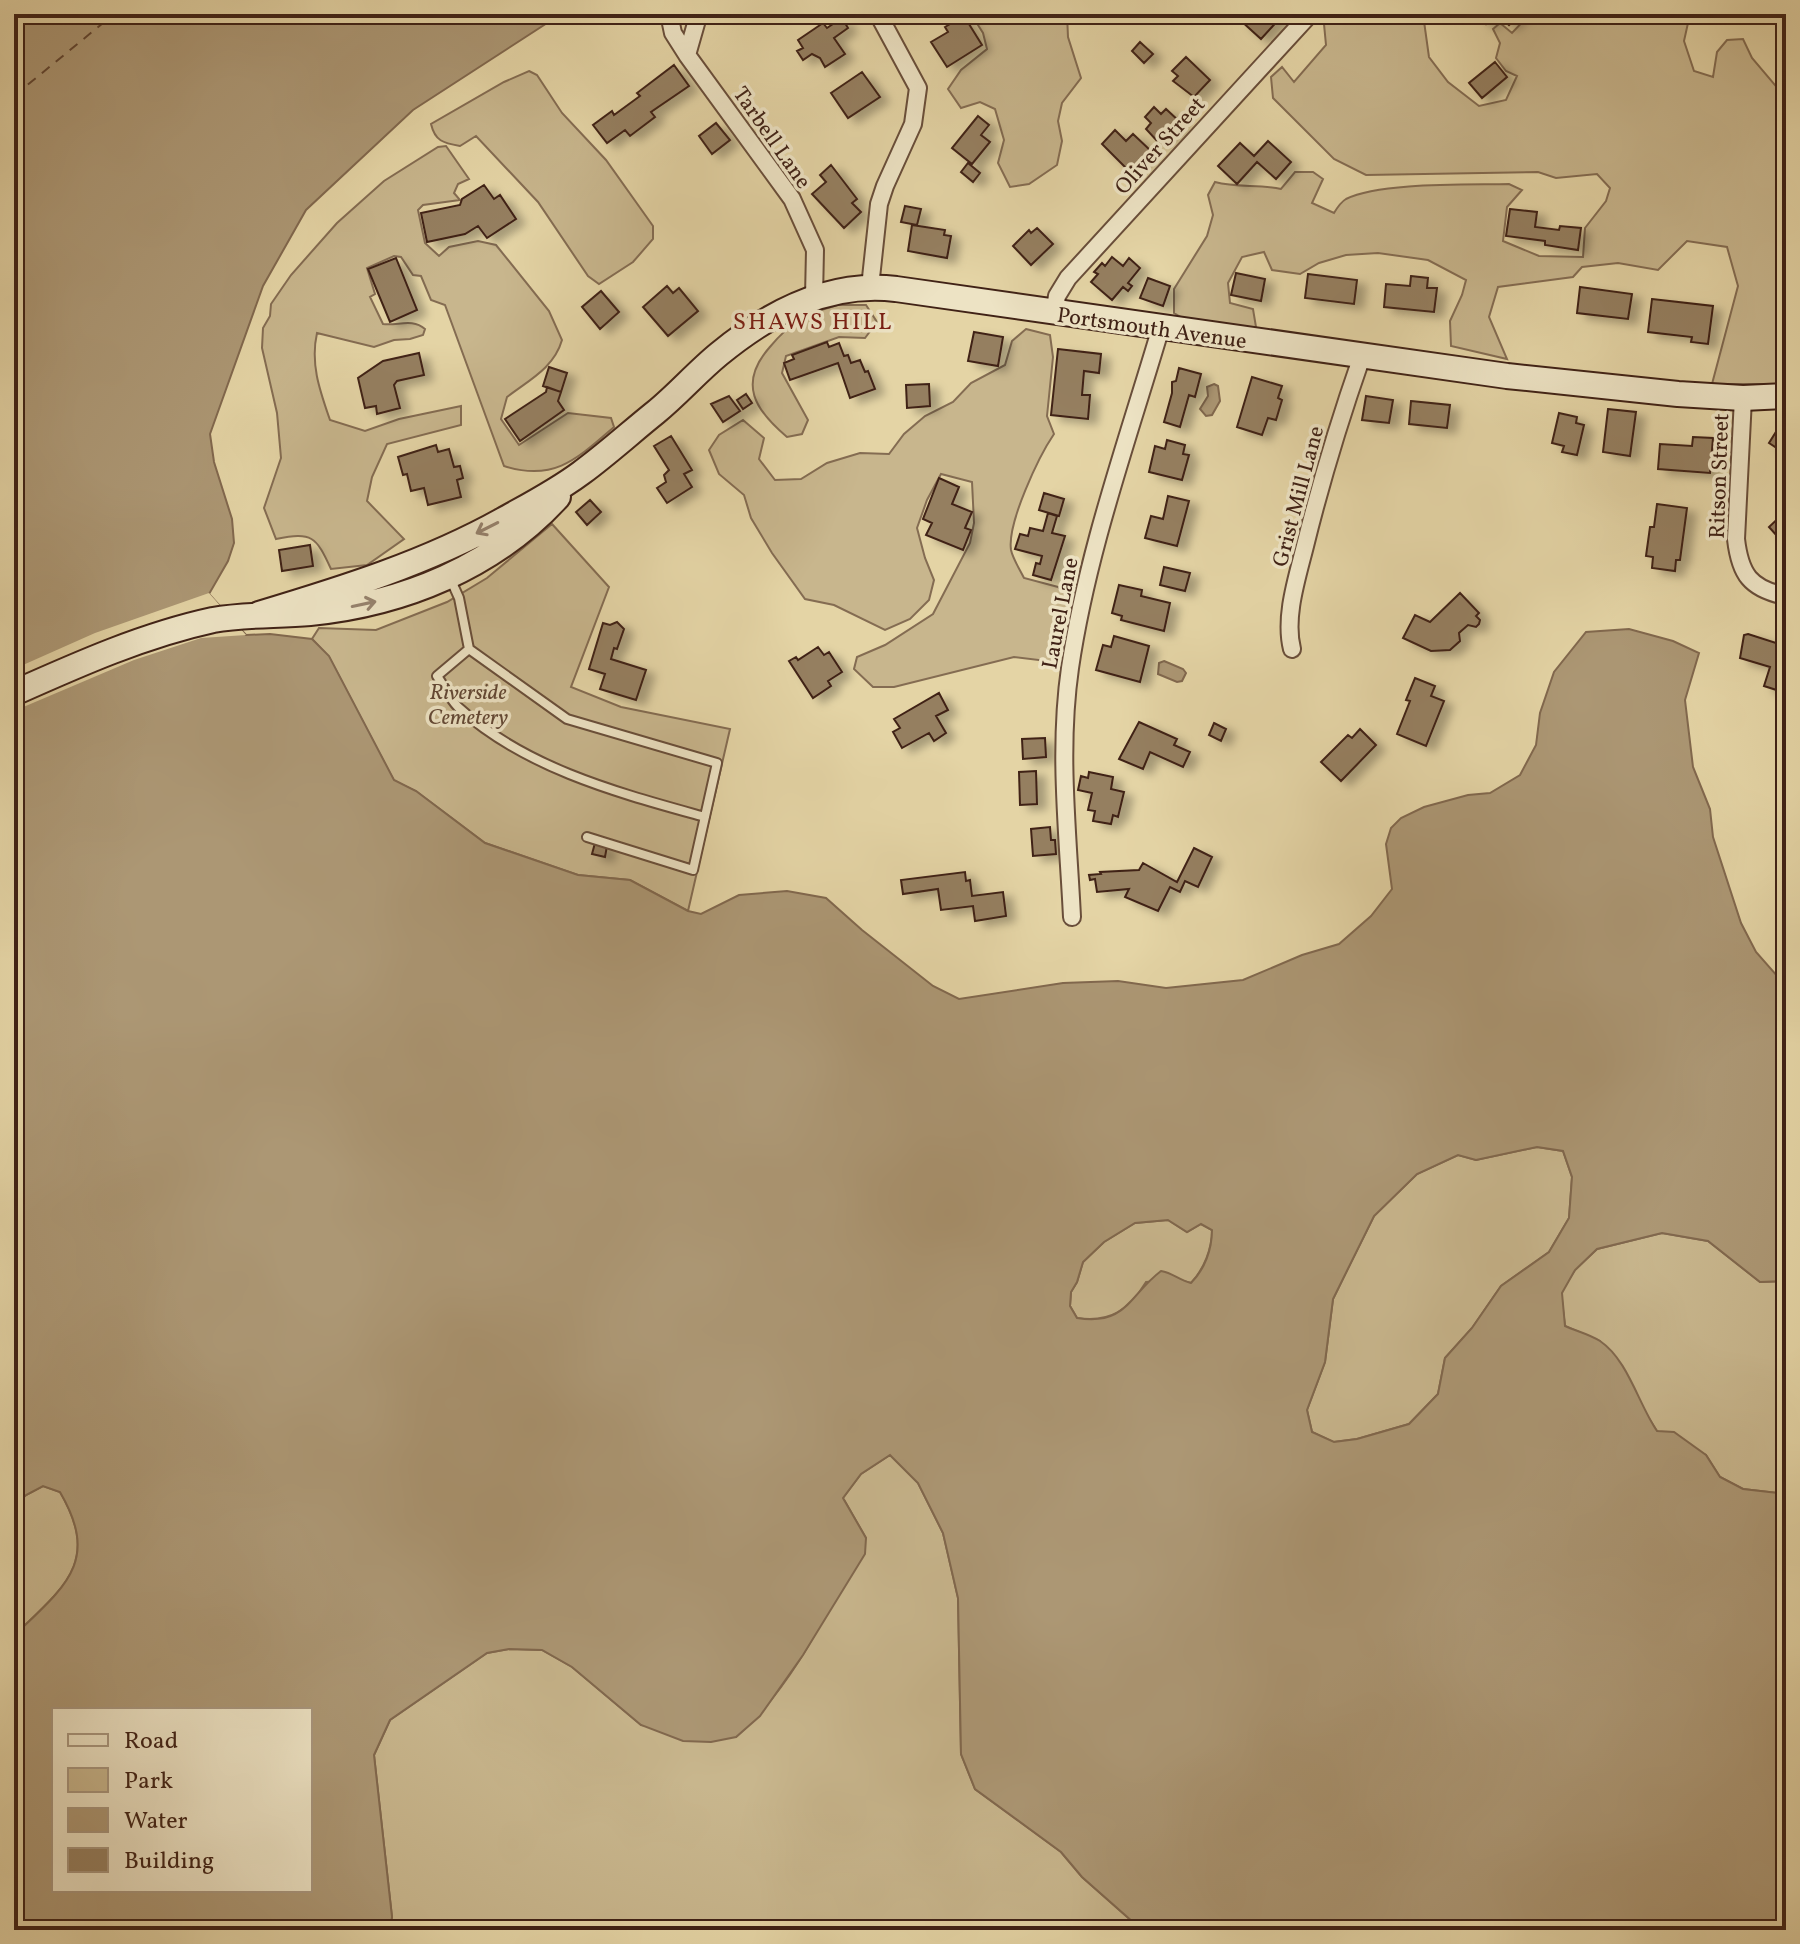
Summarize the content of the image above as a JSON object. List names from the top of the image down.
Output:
{
  "streets": {
    "main road": ["Portsmouth Avenue"],
    "street": [
      "Tarbell Lane",
      "Oliver Street",
      "Ritson Street",
      "Grist Mill Lane",
      "Laurel Lane"
    ]
  },
  "crossings": [
    ["Tarbell Lane", "Portsmouth Avenue"],
    ["Oliver Street", "Portsmouth Avenue"],
    ["Portsmouth Avenue", "Ritson Street"],
    ["Portsmouth Avenue", "Grist Mill Lane"],
    ["Portsmouth Avenue", "Laurel Lane"]
  ],
  "districts": ["SHAWS HILL"],
  "parks": ["Riverside Cemetery"],
  "legend": [
    "Road",
    "Park",
    "Water",
    "Building"
  ]
}
